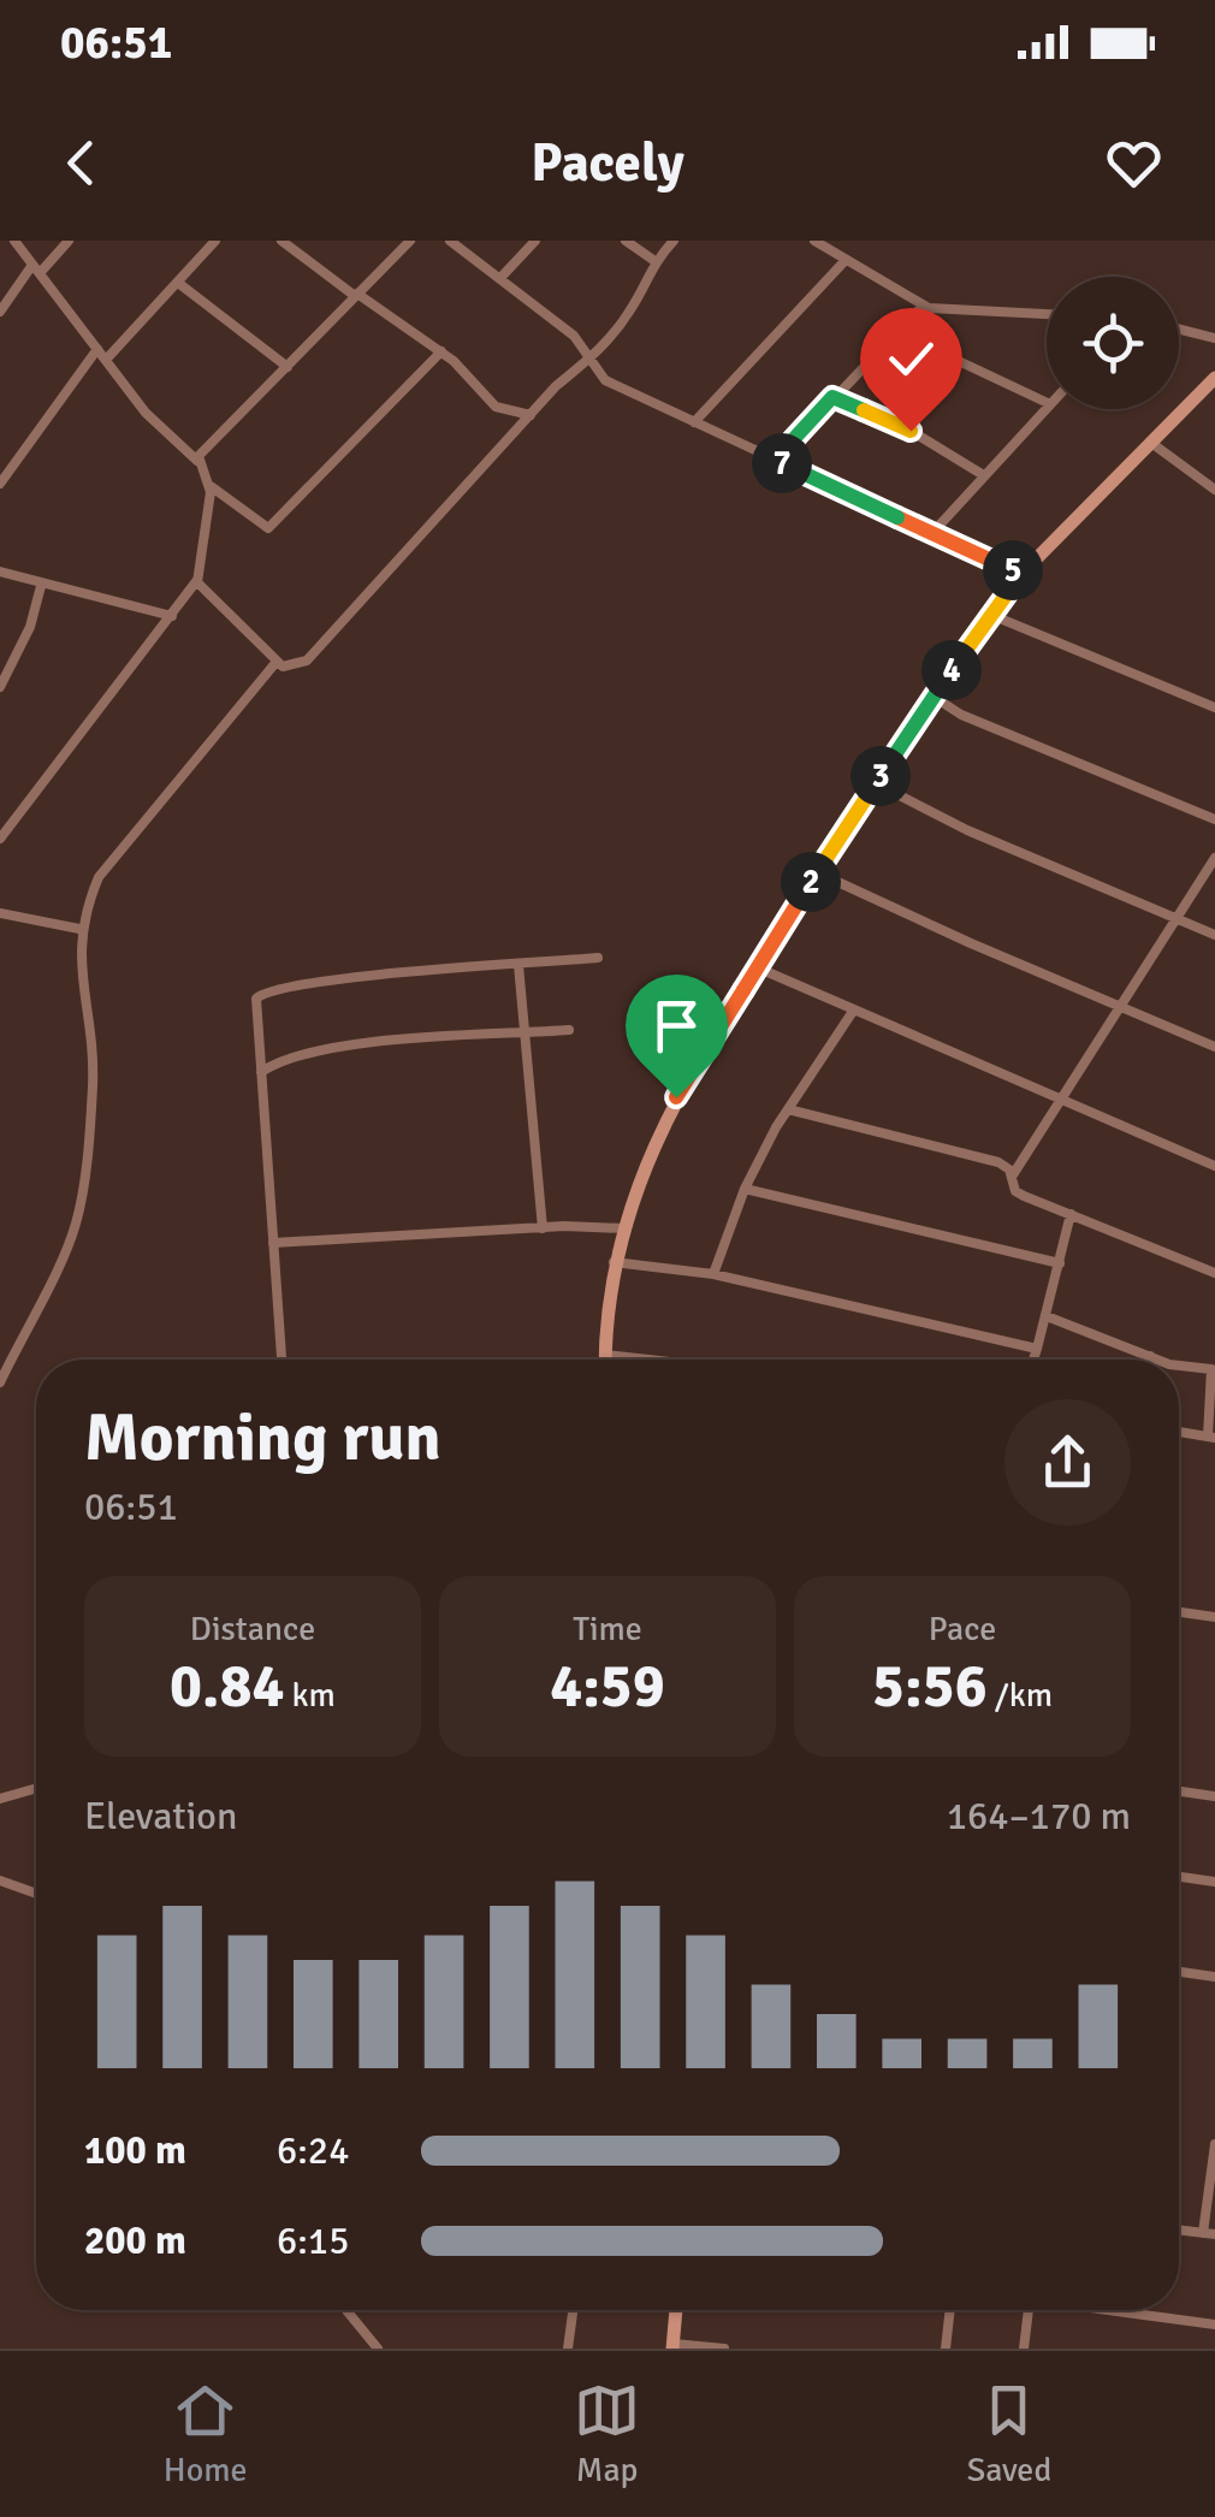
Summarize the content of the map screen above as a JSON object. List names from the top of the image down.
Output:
{
  "page": {
    "status": "06:51",
    "header": "Pacely",
    "pins": [
      "7",
      "5",
      "4",
      "3",
      "2"
    ],
    "heading": ["Morning run", "06:51"],
    "stats": [
      ["Distance", "0.84 km"],
      ["Time", "4:59"],
      ["Pace", "5:56 /km"]
    ],
    "chart": ["Elevation", "164–170 m"],
    "list": [
      {
        "name": "100 m",
        "note": "6:24"
      },
      {
        "name": "200 m",
        "note": "6:15"
      }
    ],
    "tabs": ["Home", "Map", "Saved"]
  }
}
